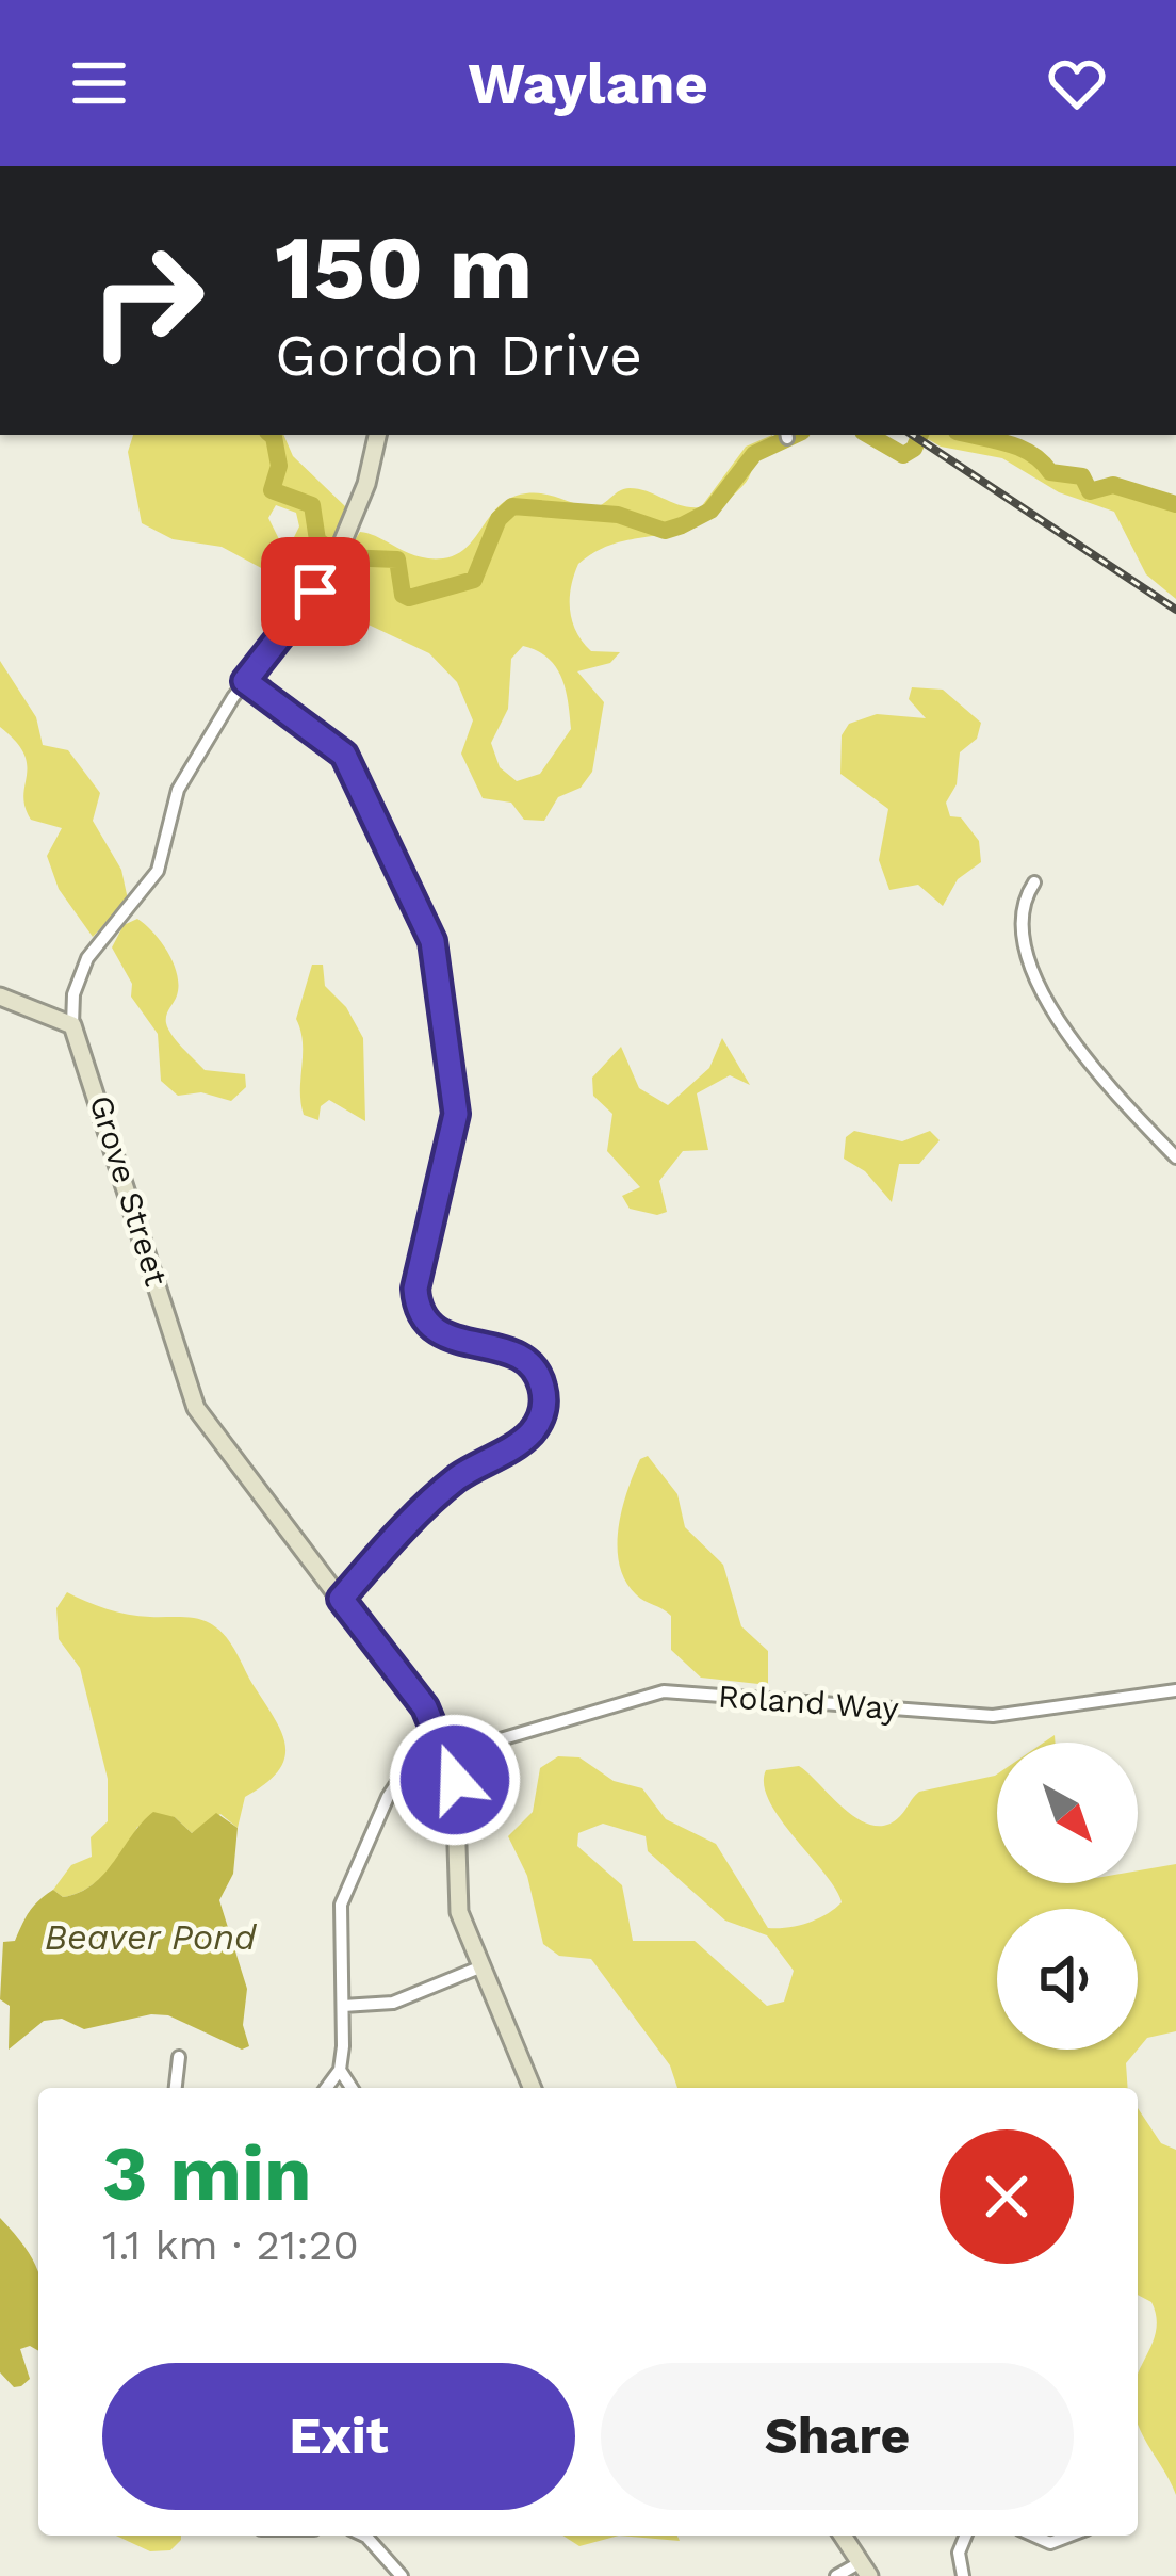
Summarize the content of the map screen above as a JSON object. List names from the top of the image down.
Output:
{
  "streets": {
    "street": ["Grove Street", "Roland Way"]
  },
  "crossings": [
    ["Grove Street", "Roland Way"]
  ],
  "water": ["Beaver Pond"],
  "north": "bottom right",
  "page": {
    "header": "Waylane",
    "turn": ["150 m", "Gordon Drive"],
    "heading": ["3 min", "1.1 km · 21:20"],
    "buttons": ["Exit", "Share"]
  }
}
